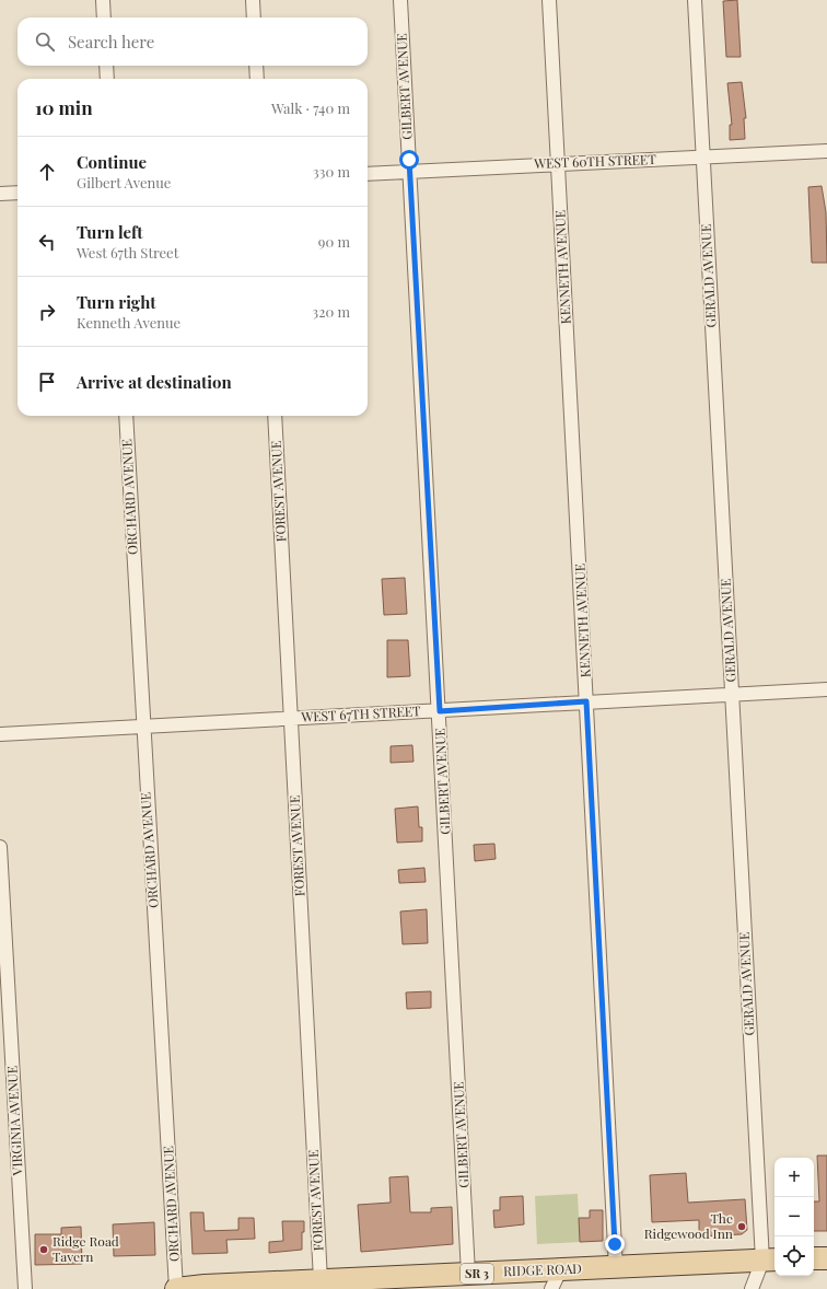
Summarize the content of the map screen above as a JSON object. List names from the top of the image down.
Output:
{
  "streets": {
    "main road": ["RIDGE ROAD", "SR 3"],
    "street": [
      "GILBERT AVENUE",
      "WEST 60TH STREET",
      "KENNETH AVENUE",
      "GERALD AVENUE",
      "FOREST AVENUE",
      "ORCHARD AVENUE",
      "WEST 67TH STREET",
      "VIRGINIA AVENUE"
    ]
  },
  "crossings": [
    ["GILBERT AVENUE", "WEST 60TH STREET"],
    ["GILBERT AVENUE", "WEST 67TH STREET"],
    ["GILBERT AVENUE", "RIDGE ROAD"],
    ["WEST 60TH STREET", "KENNETH AVENUE"],
    ["WEST 60TH STREET", "GERALD AVENUE"],
    ["KENNETH AVENUE", "WEST 67TH STREET"],
    ["KENNETH AVENUE", "RIDGE ROAD"],
    ["GERALD AVENUE", "WEST 67TH STREET"],
    ["GERALD AVENUE", "RIDGE ROAD"],
    ["FOREST AVENUE", "WEST 67TH STREET"],
    ["FOREST AVENUE", "RIDGE ROAD"],
    ["ORCHARD AVENUE", "WEST 67TH STREET"],
    ["ORCHARD AVENUE", "RIDGE ROAD"]
  ],
  "places": ["The Ridgewood Inn", "Ridge Road Tavern"],
  "page": {
    "search": "Search here",
    "heading": ["10 min", "Walk · 740 m"],
    "list": [
      ["Continue", "Gilbert Avenue", "330 m"],
      ["Turn left", "West 67th Street", "90 m"],
      ["Turn right", "Kenneth Avenue", "320 m"],
      "Arrive at destination"
    ],
    "map_buttons": ["+", "−"]
  }
}
